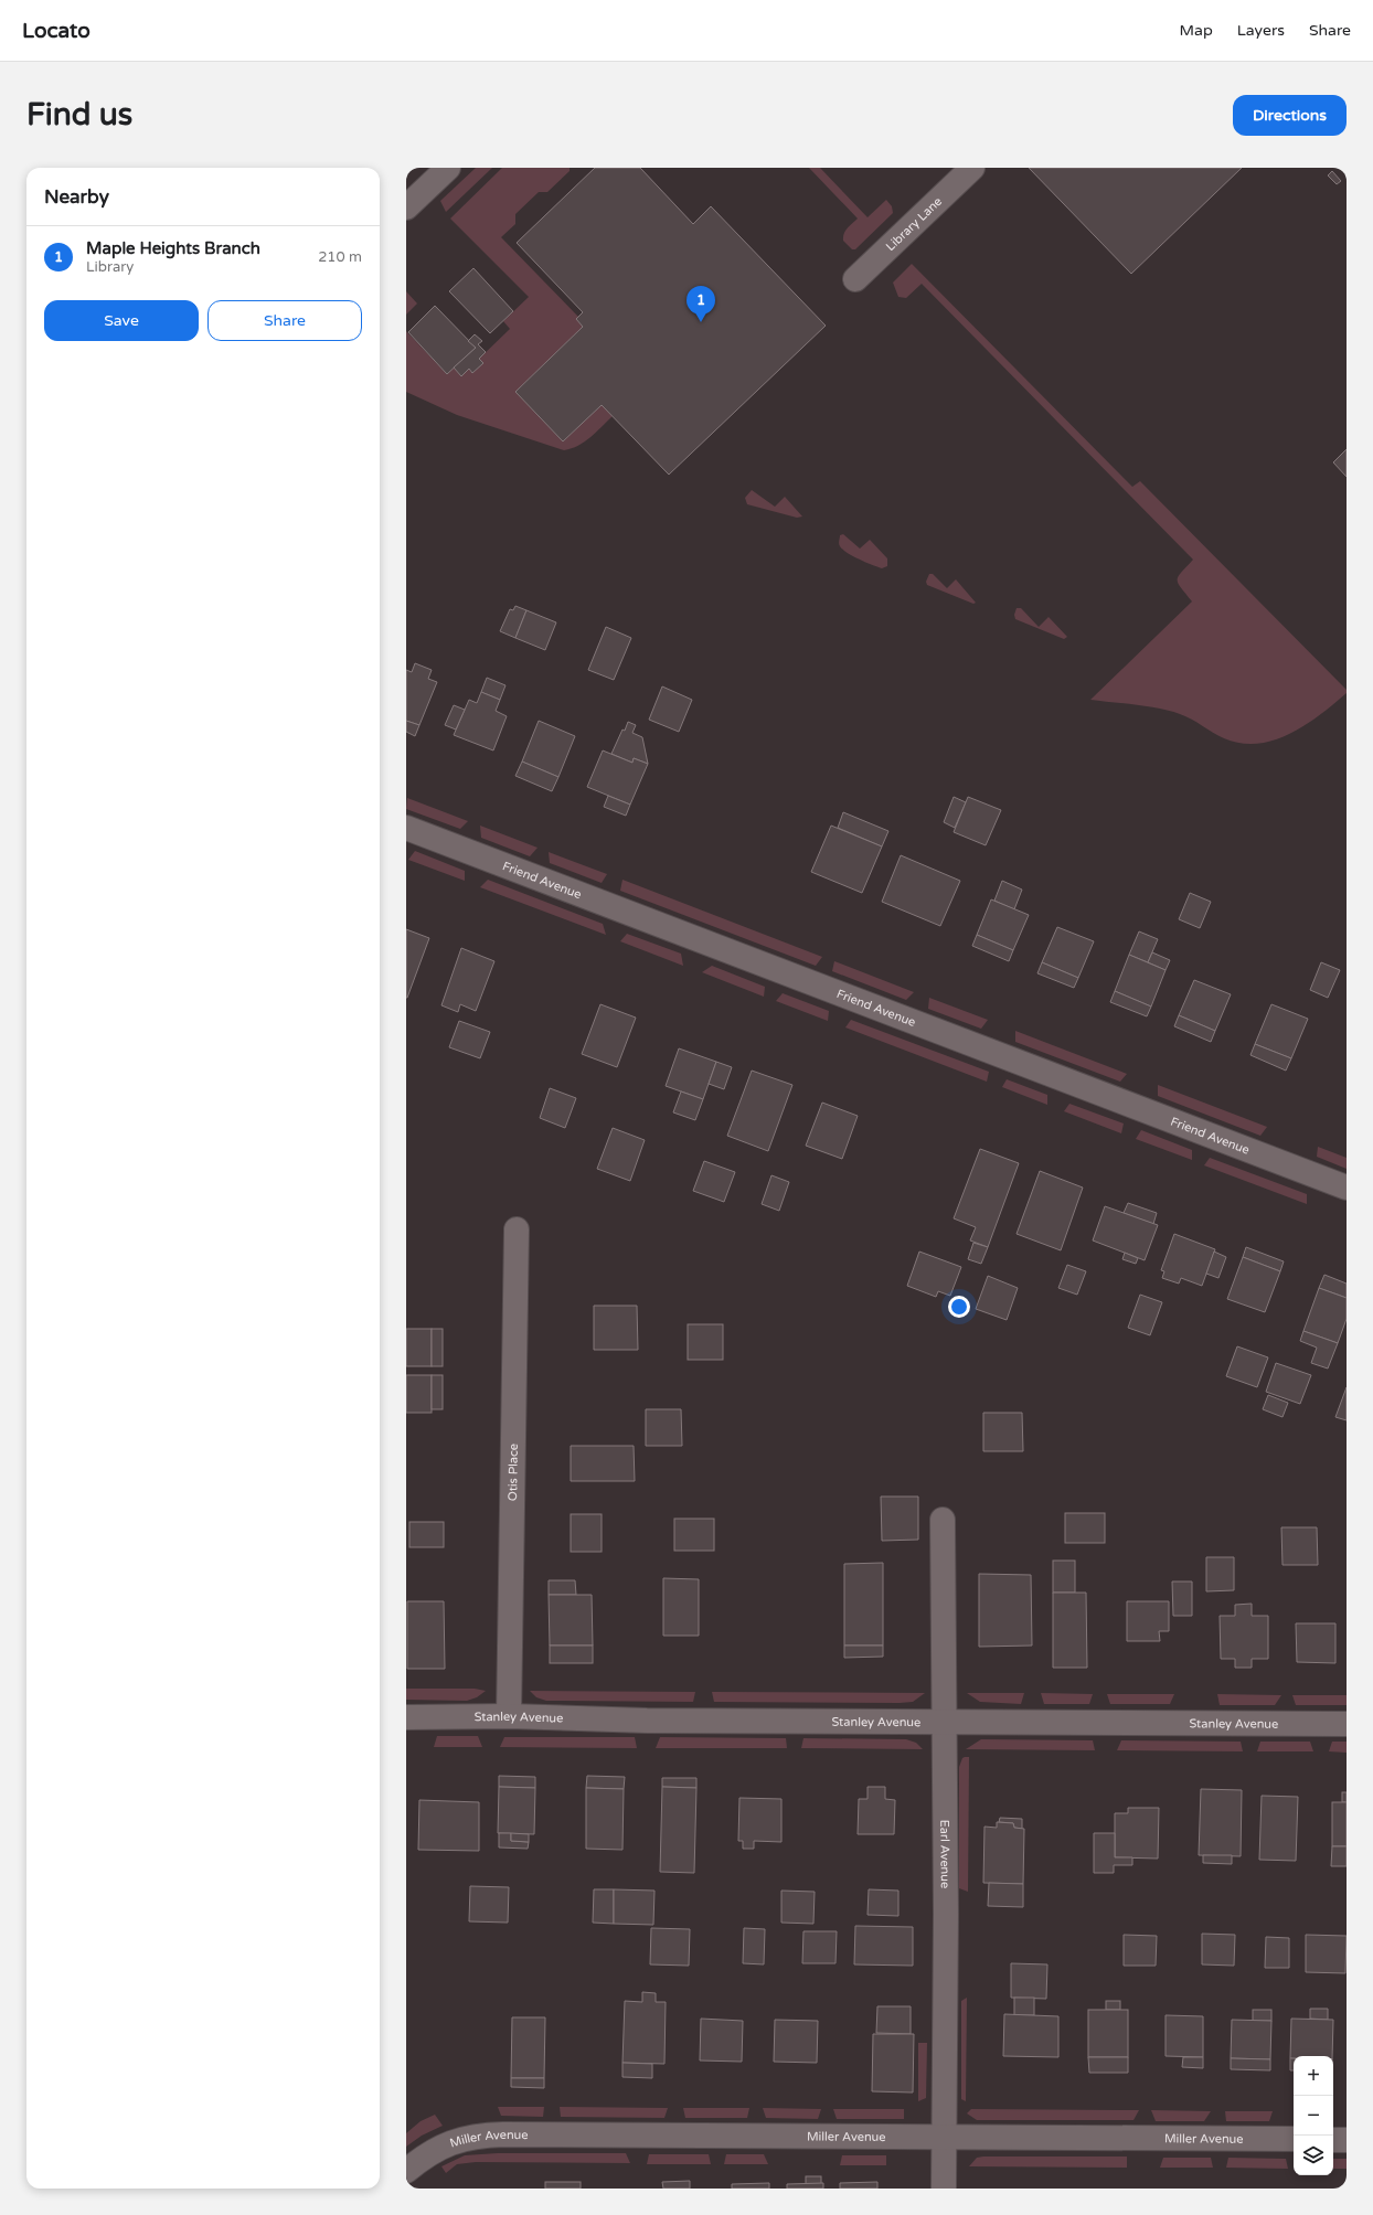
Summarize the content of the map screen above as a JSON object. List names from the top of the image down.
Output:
{
  "streets": {
    "street": [
      "Library Lane",
      "Friend Avenue",
      "Otis Place",
      "Stanley Avenue",
      "Earl Avenue",
      "Miller Avenue"
    ]
  },
  "crossings": [
    ["Otis Place", "Stanley Avenue"],
    ["Stanley Avenue", "Earl Avenue"],
    ["Earl Avenue", "Miller Avenue"]
  ],
  "page": {
    "header": "Locato",
    "nav": ["Map", "Layers", "Share"],
    "buttons": [
      "Directions",
      ["Save", "Share"]
    ],
    "title": "Find us",
    "heading": "Nearby",
    "list": [
      {
        "mark": "1",
        "name": "Maple Heights Branch",
        "note": "Library",
        "value": "210 m"
      }
    ],
    "pins": "1",
    "map_buttons": ["+", "−"]
  }
}
